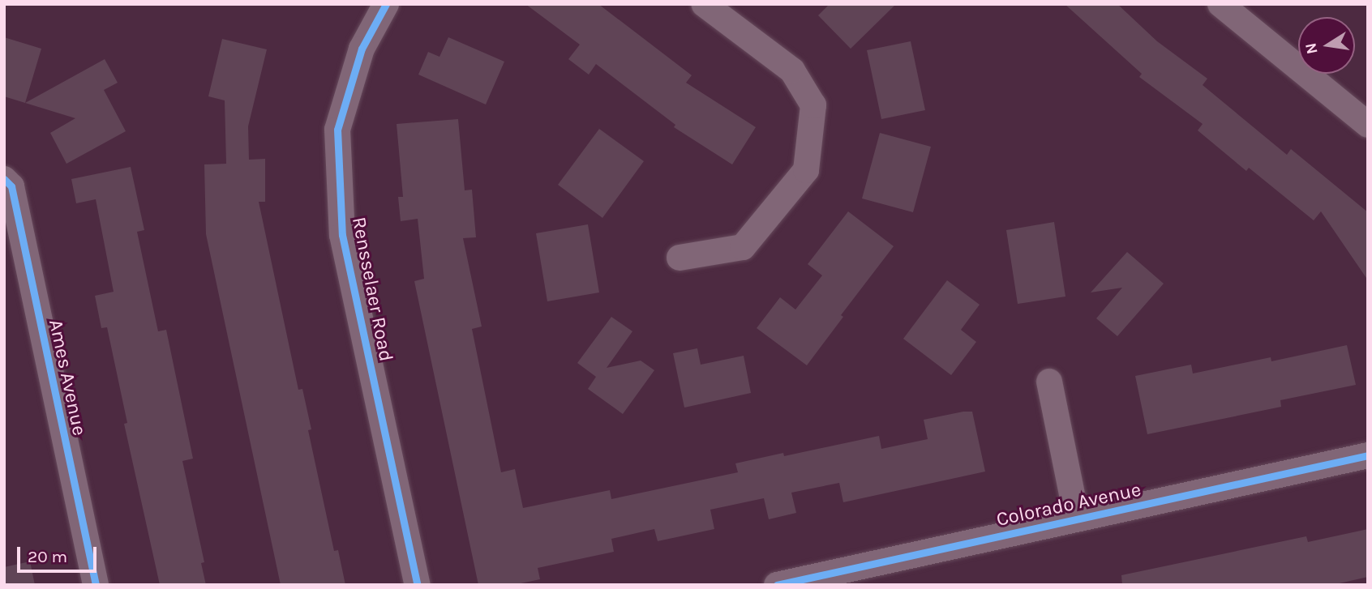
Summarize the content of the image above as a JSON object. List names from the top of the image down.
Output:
{
  "streets": {
    "street": ["Rensselaer Road", "Ames Avenue", "Colorado Avenue"]
  },
  "scale_bar": "20 m",
  "north": "left"
}
